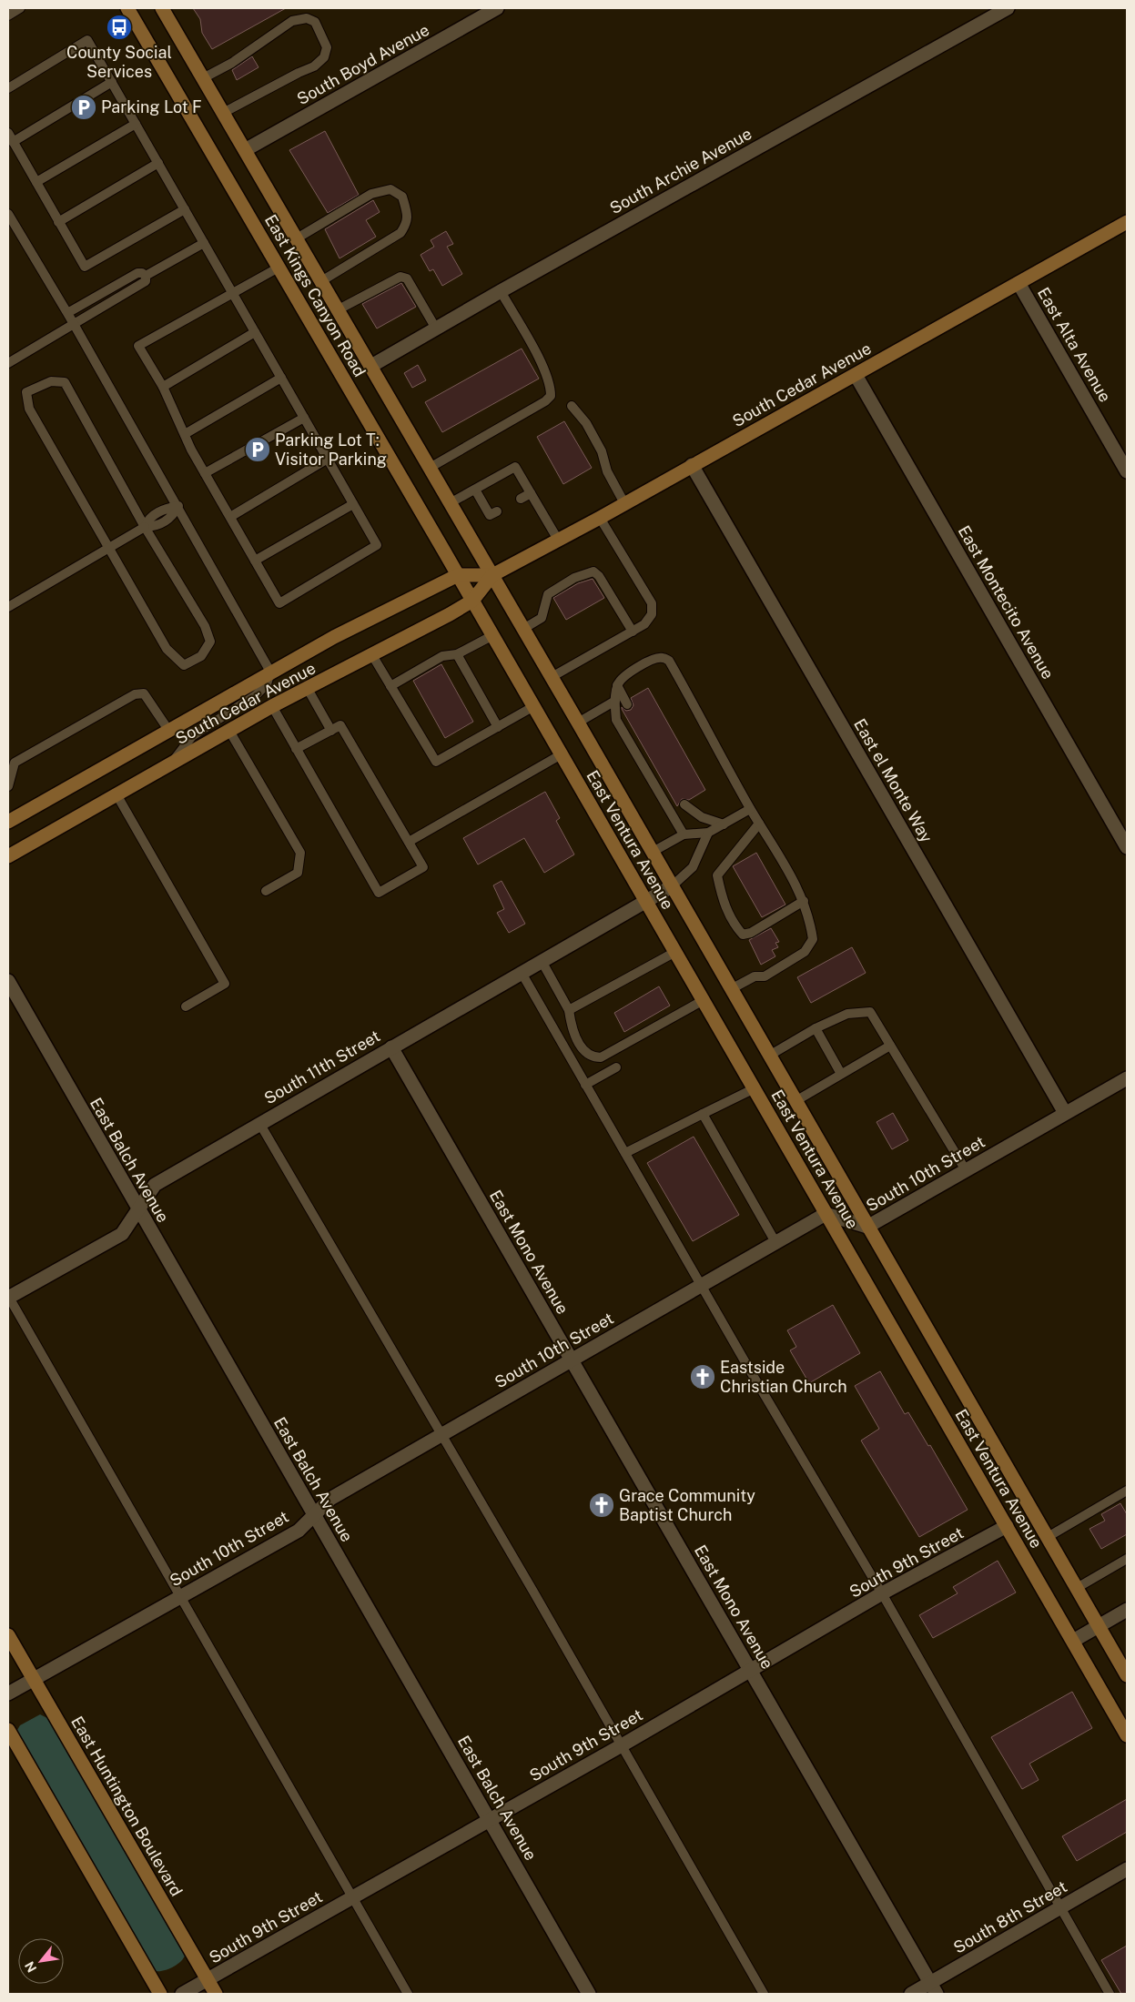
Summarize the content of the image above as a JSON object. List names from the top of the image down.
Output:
{
  "streets": {
    "main road": [
      "East Kings Canyon Road",
      "South Cedar Avenue",
      "East Ventura Avenue",
      "East Huntington Boulevard"
    ],
    "street": [
      "South Boyd Avenue",
      "South Archie Avenue",
      "East Alta Avenue",
      "East Montecito Avenue",
      "East el Monte Way",
      "South 11th Street",
      "East Balch Avenue",
      "South 10th Street",
      "East Mono Avenue",
      "South 9th Street",
      "South 8th Street"
    ]
  },
  "crossings": [
    ["South Boyd Avenue", "East Kings Canyon Road"],
    ["South Archie Avenue", "East Kings Canyon Road"],
    ["East Kings Canyon Road", "South Cedar Avenue"],
    ["East Kings Canyon Road", "East Ventura Avenue"],
    ["East Alta Avenue", "South Cedar Avenue"],
    ["South Cedar Avenue", "East Montecito Avenue"],
    ["South Cedar Avenue", "East el Monte Way"],
    ["South Cedar Avenue", "East Ventura Avenue"],
    ["East el Monte Way", "South 10th Street"],
    ["East Ventura Avenue", "South 11th Street"],
    ["East Ventura Avenue", "South 10th Street"],
    ["East Ventura Avenue", "South 9th Street"],
    ["South 11th Street", "East Balch Avenue"],
    ["South 11th Street", "East Mono Avenue"],
    ["East Balch Avenue", "South 10th Street"],
    ["East Balch Avenue", "South 9th Street"],
    ["South 10th Street", "East Mono Avenue"],
    ["South 10th Street", "East Huntington Boulevard"],
    ["East Mono Avenue", "South 9th Street"],
    ["East Mono Avenue", "South 8th Street"],
    ["South 9th Street", "East Huntington Boulevard"]
  ],
  "places": {
    "bus stop": ["County Social Services"],
    "parking": ["Parking Lot F", "Parking Lot T: Visitor Parking"],
    "church": ["Eastside Christian Church", "Grace Community Baptist Church"]
  },
  "north": "bottom left"
}
